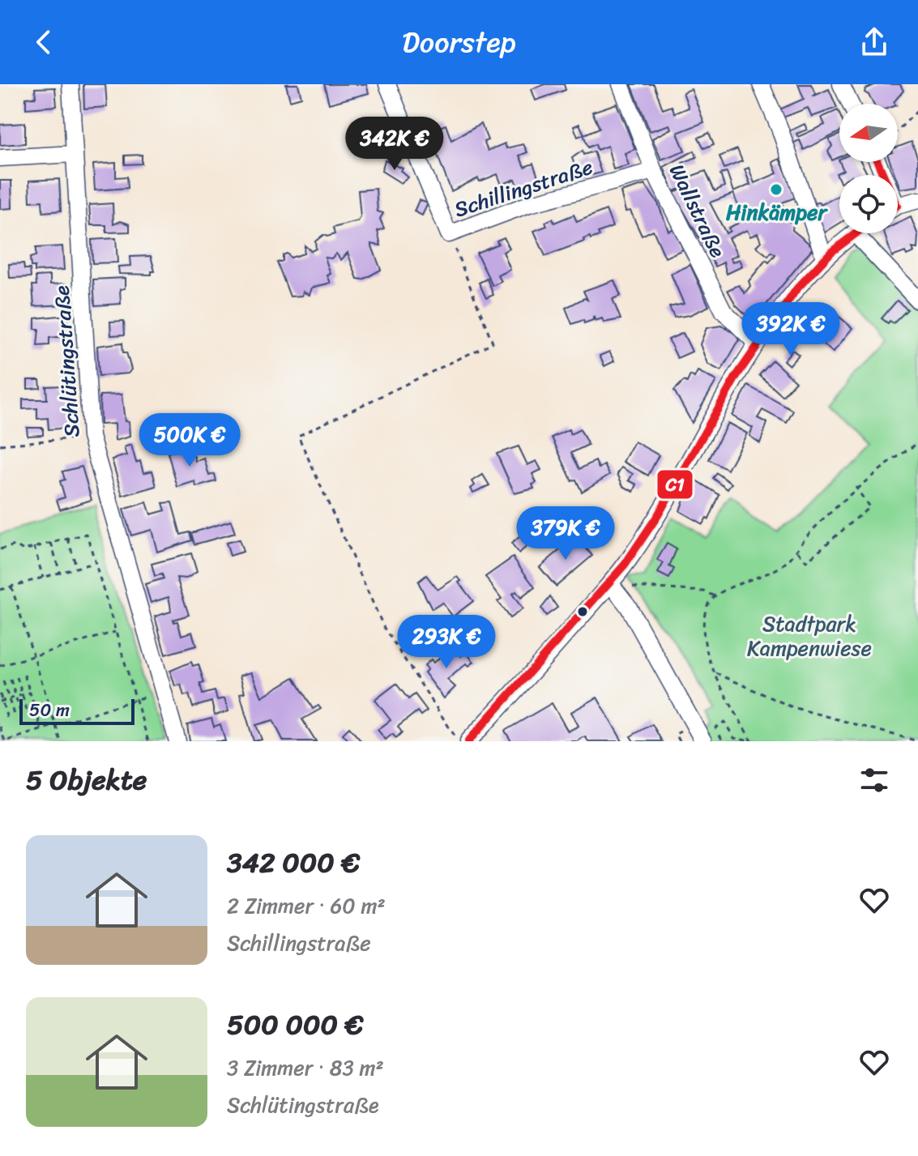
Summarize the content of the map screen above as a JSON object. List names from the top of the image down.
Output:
{
  "streets": {
    "street": ["Schillingstraße", "Wallstraße", "Schlütingstraße"]
  },
  "crossings": [
    ["Schillingstraße", "Wallstraße"]
  ],
  "parks": ["Stadtpark Kampenwiese"],
  "places": ["Hinkämper"],
  "lines": ["transit line C1"],
  "scale_bar": "50 m",
  "north": "left",
  "page": {
    "header": "Doorstep",
    "price": [
      "342K €",
      "392K €",
      "500K €",
      "379K €",
      "293K €"
    ],
    "scale": "50 m",
    "heading": "5 Objekte",
    "list": [
      {
        "name": "342 000 €",
        "note": "2 Zimmer · 60 m² · Schillingstraße"
      },
      {
        "name": "500 000 €",
        "note": "3 Zimmer · 83 m² · Schlütingstraße"
      }
    ]
  }
}
